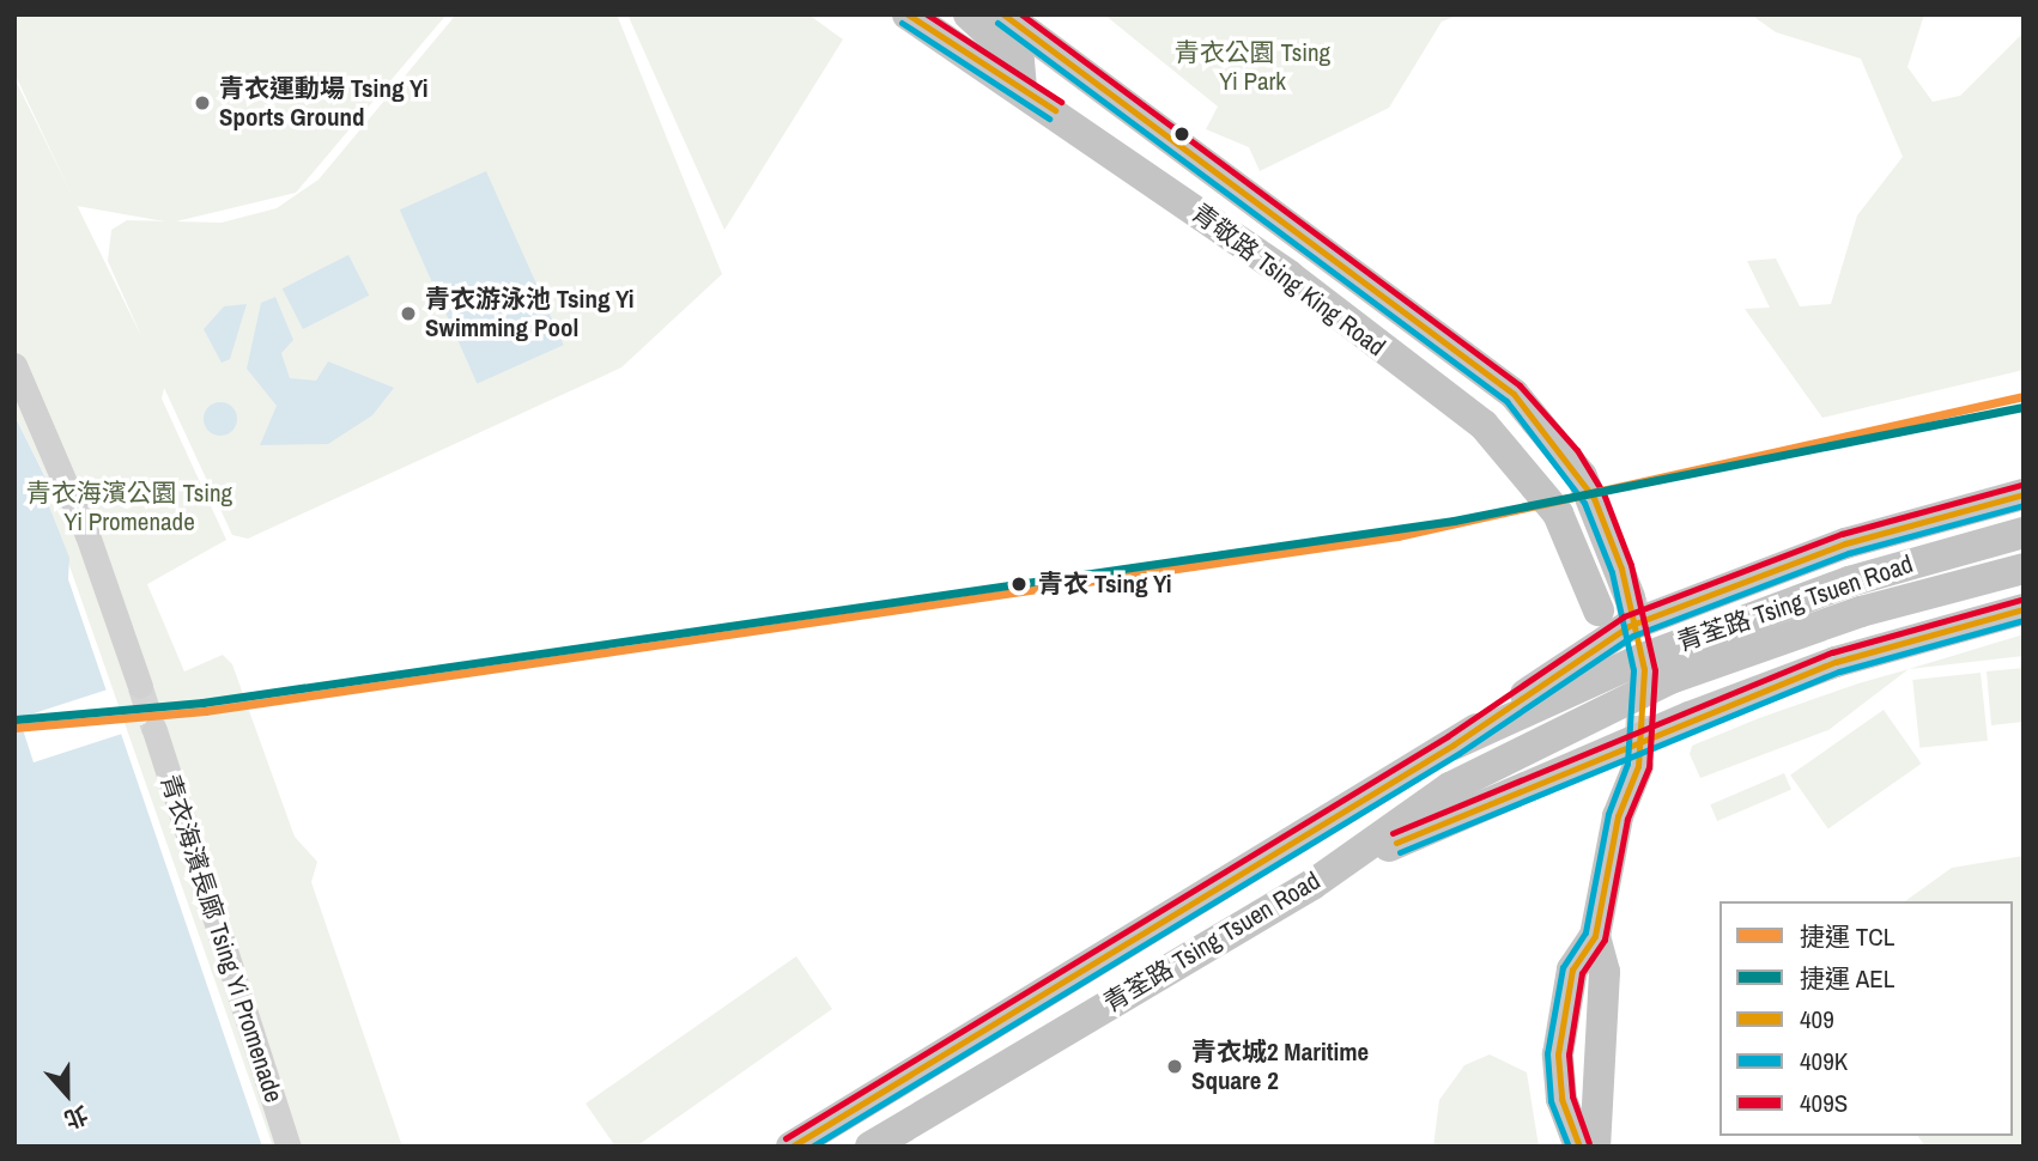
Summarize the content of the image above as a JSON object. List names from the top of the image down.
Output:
{
  "streets": {
    "main road": ["青敬路 Tsing King Road", "青荃路 Tsing Tsuen Road"],
    "street": ["青衣海濱長廊 Tsing Yi Promenade"]
  },
  "parks": ["青衣公園 Tsing Yi Park", "青衣海濱公園 Tsing Yi Promenade"],
  "places": [
    "青衣運動場 Tsing Yi Sports Ground",
    "青衣游泳池 Tsing Yi Swimming Pool",
    "青衣 Tsing Yi",
    "青衣城2 Maritime Square 2"
  ],
  "lines": [
    "transit line 409",
    "transit line 409S",
    "transit line 409K",
    "metro line TCL",
    "metro line AEL"
  ],
  "legend": [
    "捷運 TCL",
    "捷運 AEL",
    "409",
    "409K",
    "409S"
  ],
  "north": "bottom"
}
